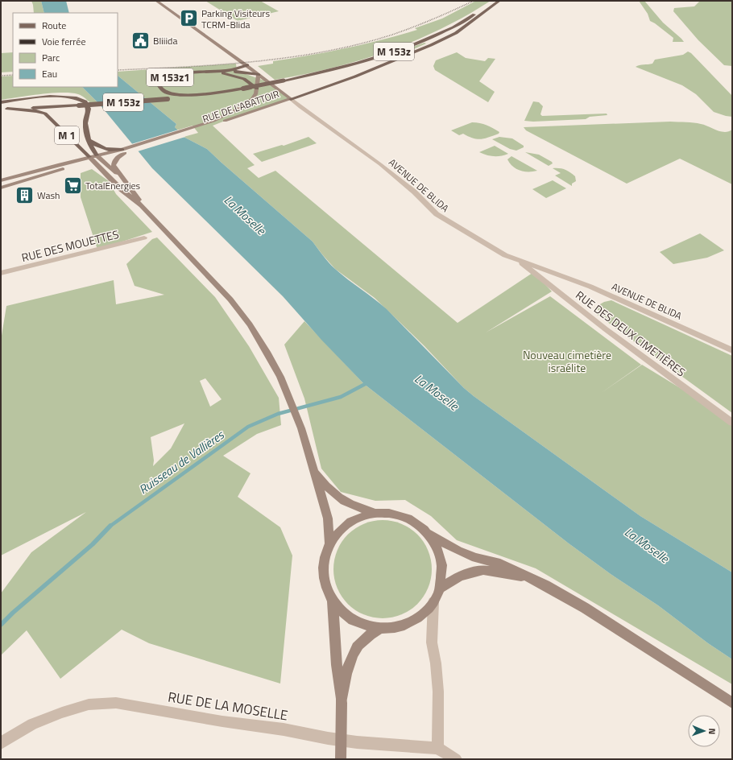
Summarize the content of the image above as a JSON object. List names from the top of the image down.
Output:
{
  "streets": {
    "main road": [
      "M 153z",
      "M 153z1",
      "RUE DE L'ABATTOIR",
      "M 1",
      "AVENUE DE BLIDA"
    ],
    "street": ["RUE DES MOUETTES", "RUE DES DEUX CIMETIÈRES", "RUE DE LA MOSELLE"]
  },
  "crossings": [
    ["M 153z", "M 153z1"],
    ["M 153z", "M 1"],
    ["M 153z1", "RUE DE L'ABATTOIR"],
    ["M 153z1", "AVENUE DE BLIDA"],
    ["RUE DE L'ABATTOIR", "AVENUE DE BLIDA"],
    ["AVENUE DE BLIDA", "RUE DES DEUX CIMETIÈRES"]
  ],
  "water": ["La Moselle", "Ruisseau de Vallières"],
  "parks": ["Nouveau cimetière israélite"],
  "places": {
    "parking": ["Parking Visiteurs TCRM-Blida"],
    "public building": ["Bliiida"],
    "supermarket": ["TotalEnergies"],
    "building": ["Wash"]
  },
  "legend": [
    "Route",
    "Voie ferrée",
    "Parc",
    "Eau"
  ],
  "north": "right"
}
